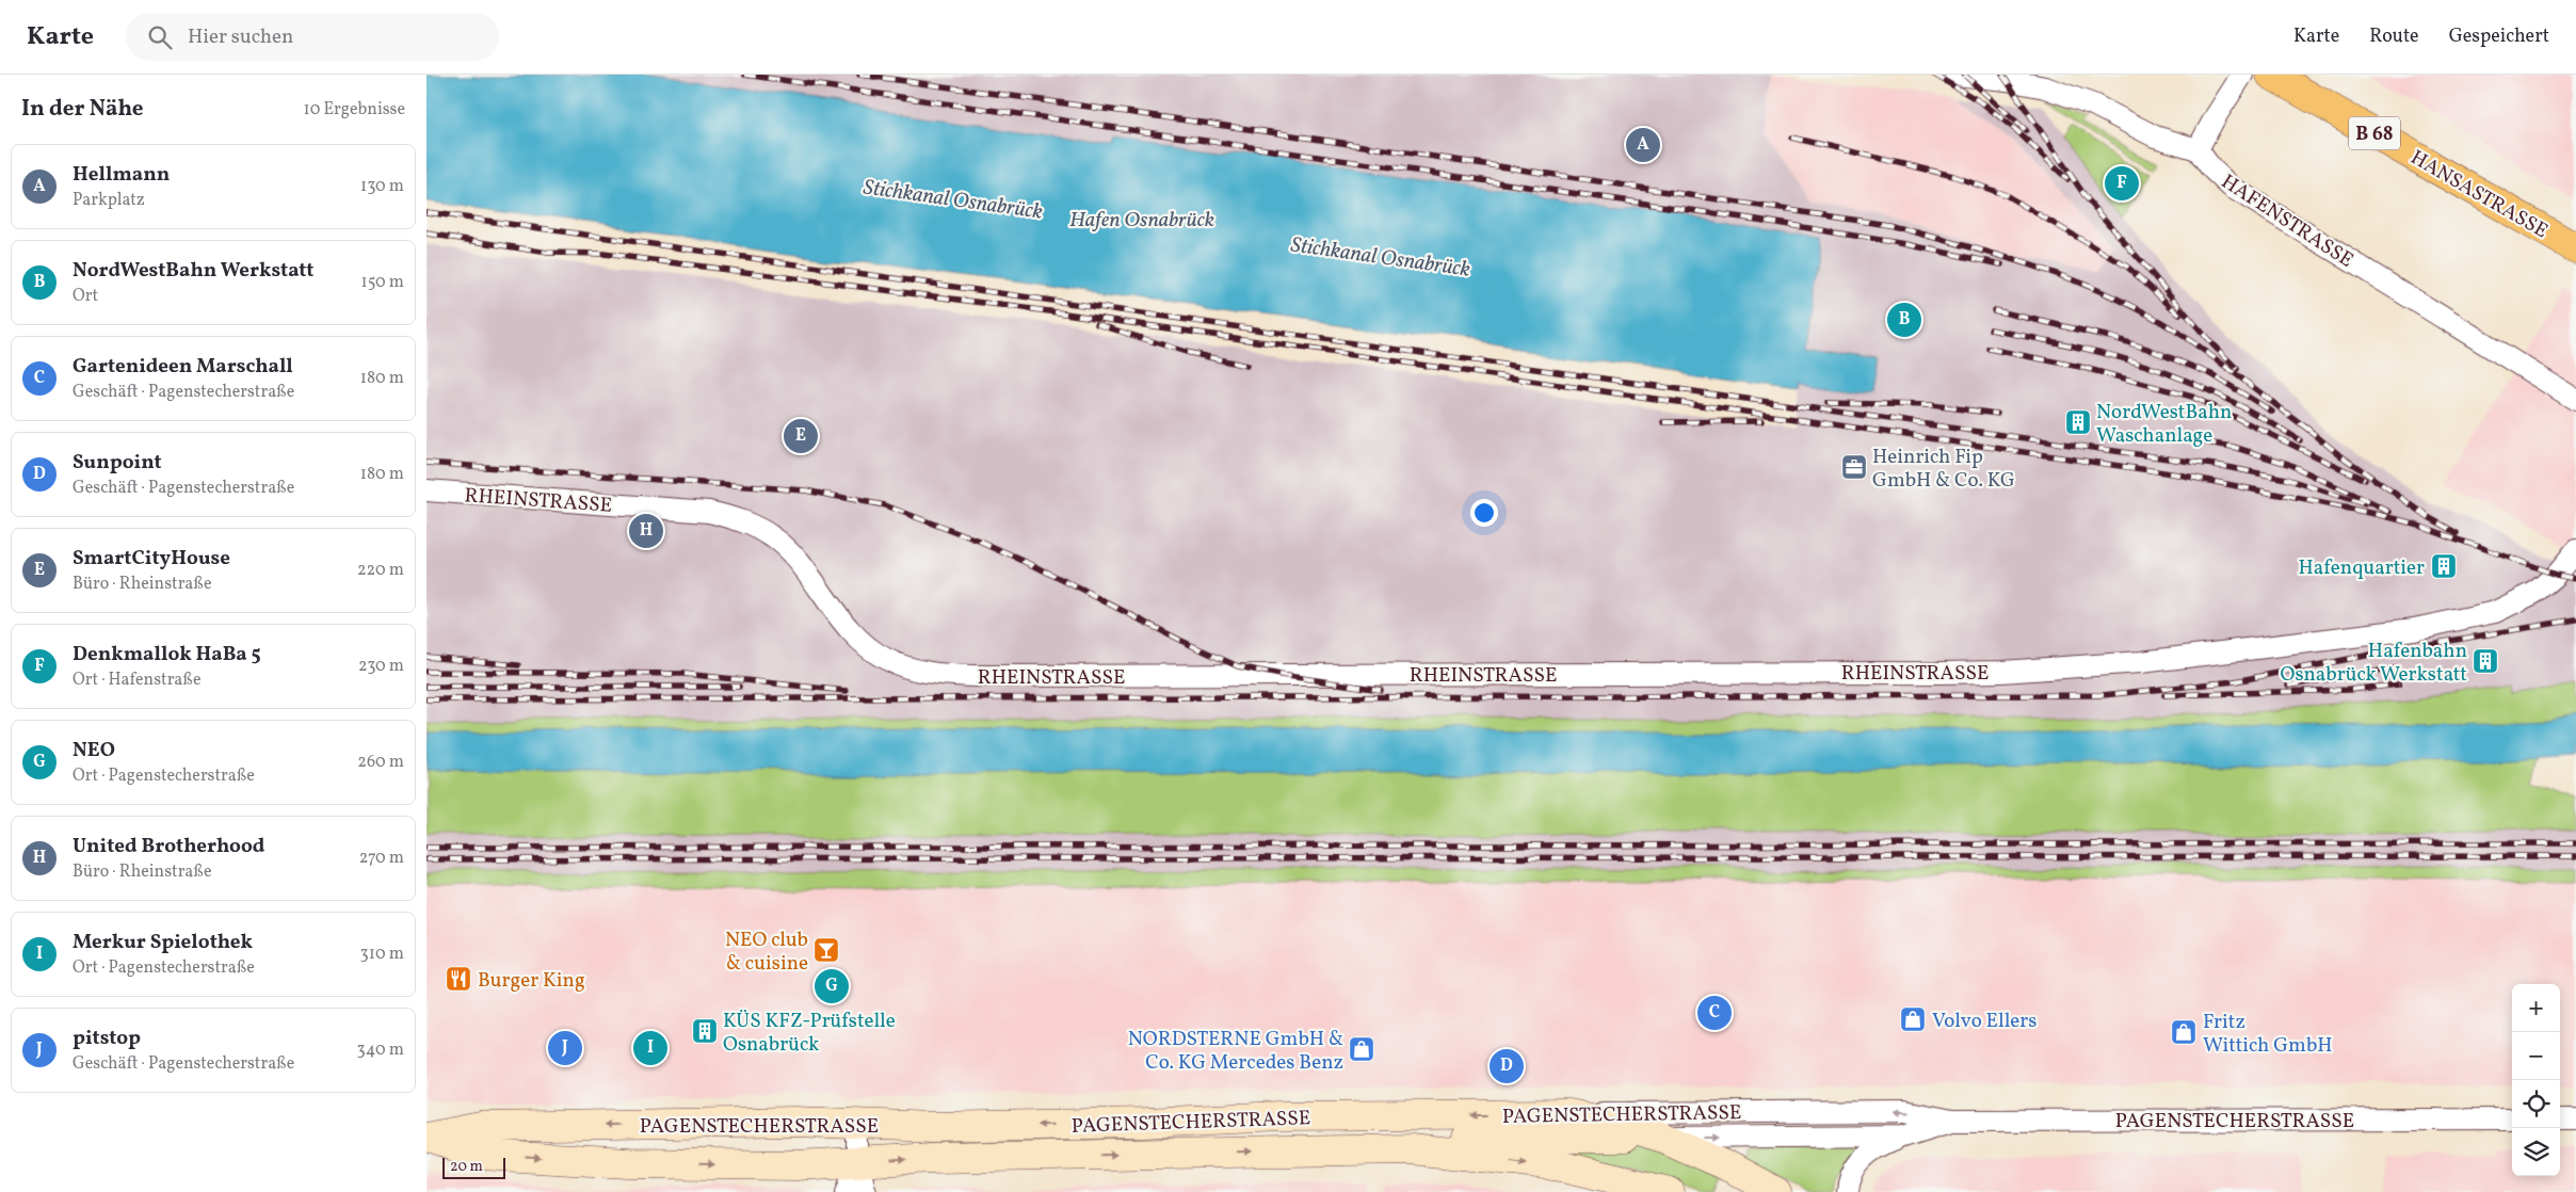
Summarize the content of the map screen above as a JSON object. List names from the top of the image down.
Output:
{
  "streets": {
    "main road": ["B 68", "HANSASTRASSE", "PAGENSTECHERSTRASSE"],
    "street": ["HAFENSTRASSE", "RHEINSTRASSE"]
  },
  "water": ["Stichkanal Osnabrück", "Hafen Osnabrück"],
  "places": {
    "building": [
      "NordWestBahn Waschanlage",
      "Hafenquartier",
      "Hafenbahn Osnabrück Werkstatt",
      "KÜS KFZ-Prüfstelle Osnabrück"
    ],
    "office": ["Heinrich Fip GmbH & Co. KG"],
    "bar": ["NEO club & cuisine"],
    "restaurant": ["Burger King"],
    "shop": ["Volvo Ellers", "Fritz Wittich GmbH", "NORDSTERNE GmbH & Co. KG Mercedes Benz"]
  },
  "scale_bar": "20 m",
  "page": {
    "header": "Karte",
    "search": "Hier suchen",
    "nav": ["Karte", "Route", "Gespeichert"],
    "heading": ["In der Nähe", "10 Ergebnisse"],
    "pins": [
      "A",
      "F",
      "B",
      "E",
      "H",
      "G",
      "C",
      "I",
      "J",
      "D"
    ],
    "list": [
      {
        "mark": "A",
        "name": "Hellmann",
        "note": "Parkplatz",
        "value": "130 m"
      },
      {
        "mark": "B",
        "name": "NordWestBahn Werkstatt",
        "note": "Ort",
        "value": "150 m"
      },
      {
        "mark": "C",
        "name": "Gartenideen Marschall",
        "note": "Geschäft · Pagenstecherstraße",
        "value": "180 m"
      },
      {
        "mark": "D",
        "name": "Sunpoint",
        "note": "Geschäft · Pagenstecherstraße",
        "value": "180 m"
      },
      {
        "mark": "E",
        "name": "SmartCityHouse",
        "note": "Büro · Rheinstraße",
        "value": "220 m"
      },
      {
        "mark": "F",
        "name": "Denkmallok HaBa 5",
        "note": "Ort · Hafenstraße",
        "value": "230 m"
      },
      {
        "mark": "G",
        "name": "NEO",
        "note": "Ort · Pagenstecherstraße",
        "value": "260 m"
      },
      {
        "mark": "H",
        "name": "United Brotherhood",
        "note": "Büro · Rheinstraße",
        "value": "270 m"
      },
      {
        "mark": "I",
        "name": "Merkur Spielothek",
        "note": "Ort · Pagenstecherstraße",
        "value": "310 m"
      },
      {
        "mark": "J",
        "name": "pitstop",
        "note": "Geschäft · Pagenstecherstraße",
        "value": "340 m"
      }
    ],
    "map_buttons": ["+", "−"],
    "scale": "20 m"
  }
}
